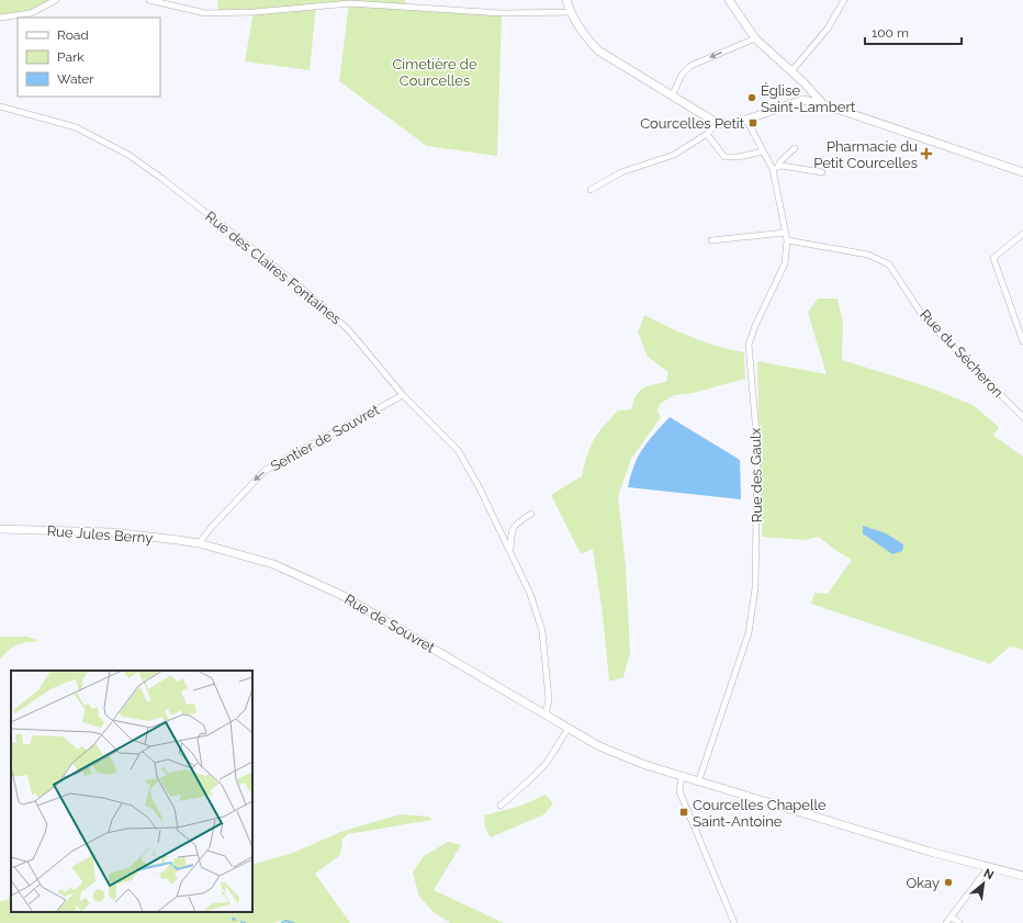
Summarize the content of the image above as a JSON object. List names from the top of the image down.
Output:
{
  "streets": {
    "main road": ["Rue Jules Berny", "Rue de Souvret"],
    "street": [
      "Rue des Claires Fontaines",
      "Rue du Sécheron",
      "Sentier de Souvret",
      "Rue des Gaulx"
    ]
  },
  "crossings": [
    ["Rue des Claires Fontaines", "Sentier de Souvret"],
    ["Rue des Claires Fontaines", "Rue de Souvret"],
    ["Rue du Sécheron", "Rue des Gaulx"],
    ["Sentier de Souvret", "Rue Jules Berny"],
    ["Sentier de Souvret", "Rue de Souvret"],
    ["Rue des Gaulx", "Rue de Souvret"],
    ["Rue Jules Berny", "Rue de Souvret"]
  ],
  "one_way": ["Sentier de Souvret"],
  "parks": ["Cimetière de Courcelles"],
  "places": {
    "other": ["Église Saint-Lambert", "Okay"],
    "transit": ["Courcelles Petit", "Courcelles Chapelle Saint-Antoine"],
    "health": ["Pharmacie du Petit Courcelles"]
  },
  "legend": ["Road", "Park", "Water"],
  "scale_bar": "100 m",
  "north": "top right"
}
